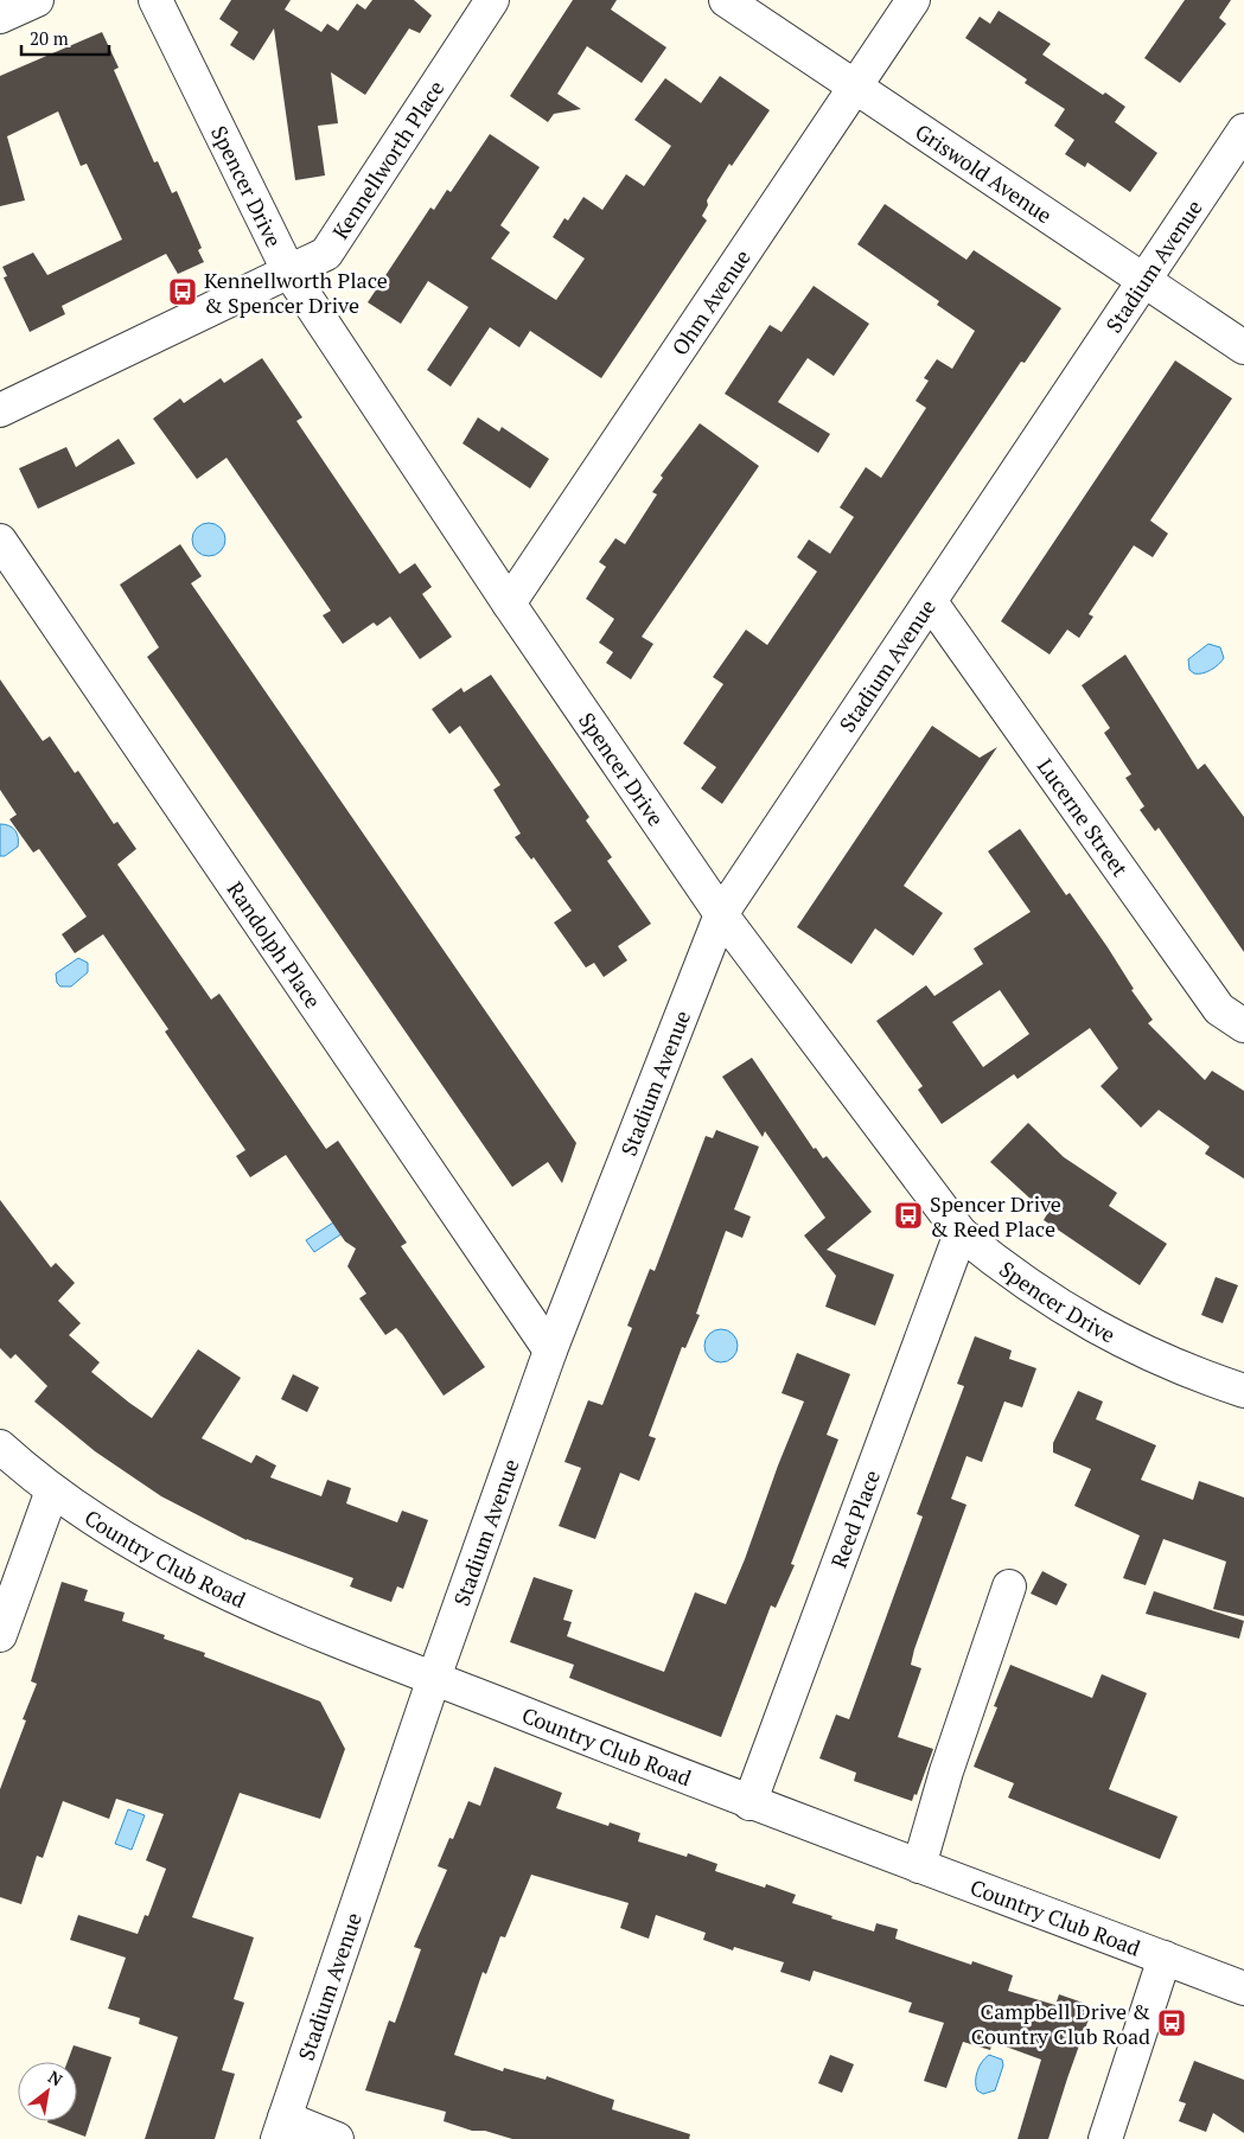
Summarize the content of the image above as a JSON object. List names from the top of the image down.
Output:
{
  "streets": {
    "street": [
      "Kennellworth Place",
      "Griswold Avenue",
      "Spencer Drive",
      "Stadium Avenue",
      "Ohm Avenue",
      "Lucerne Street",
      "Randolph Place",
      "Reed Place",
      "Country Club Road"
    ]
  },
  "crossings": [
    ["Kennellworth Place", "Spencer Drive"],
    ["Griswold Avenue", "Stadium Avenue"],
    ["Griswold Avenue", "Ohm Avenue"],
    ["Spencer Drive", "Stadium Avenue"],
    ["Spencer Drive", "Ohm Avenue"],
    ["Spencer Drive", "Reed Place"],
    ["Stadium Avenue", "Lucerne Street"],
    ["Stadium Avenue", "Randolph Place"],
    ["Stadium Avenue", "Country Club Road"],
    ["Reed Place", "Country Club Road"]
  ],
  "places": {
    "bus stop": ["Kennellworth Place & Spencer Drive", "Spencer Drive & Reed Place", "Campbell Drive & Country Club Road"]
  },
  "scale_bar": "20 m",
  "north": "top right"
}
